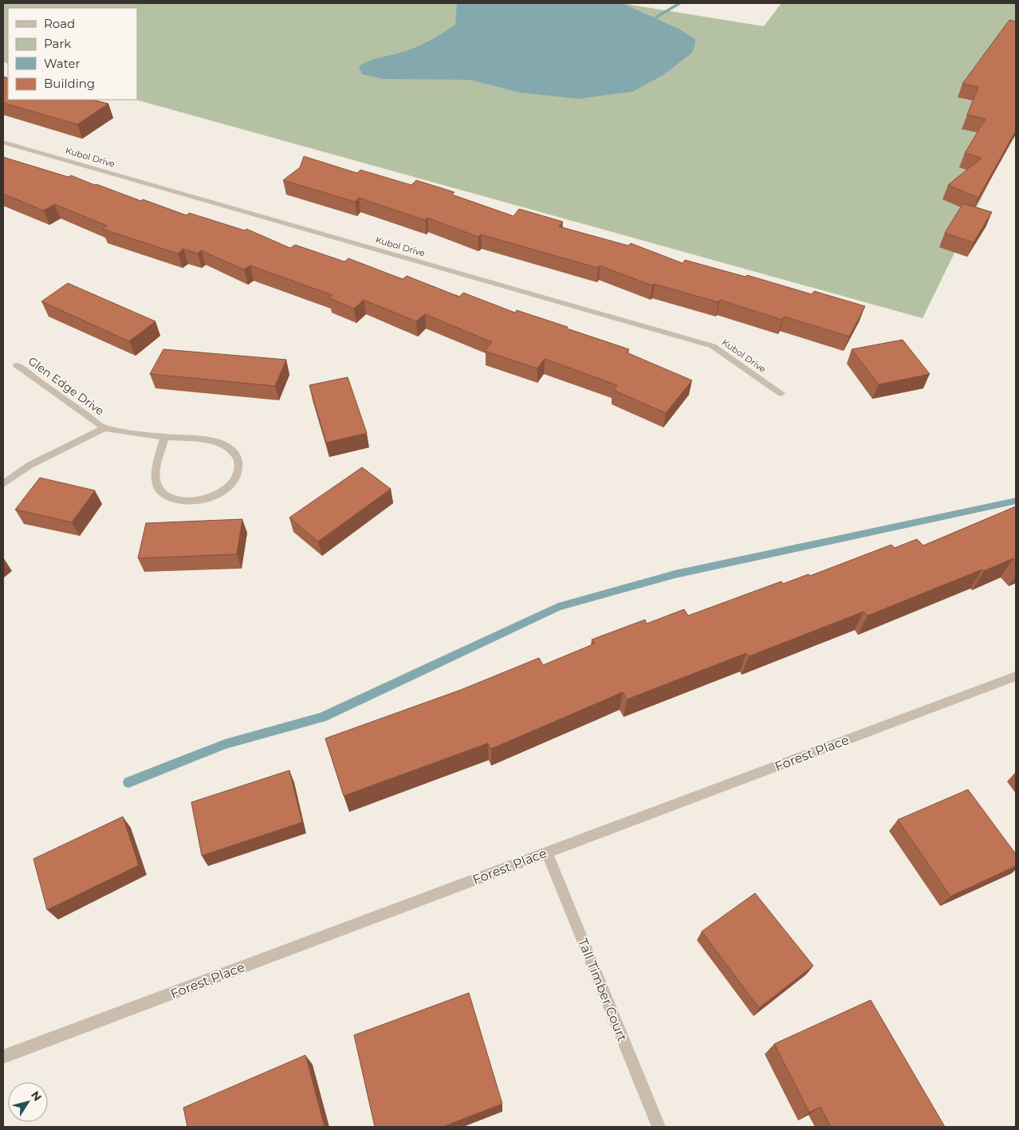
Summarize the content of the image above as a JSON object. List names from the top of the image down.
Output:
{
  "streets": {
    "street": [
      "Kubol Drive",
      "Glen Edge Drive",
      "Forest Place",
      "Tall Timber Court"
    ]
  },
  "crossings": [
    ["Forest Place", "Tall Timber Court"]
  ],
  "legend": [
    "Road",
    "Park",
    "Water",
    "Building"
  ],
  "north": "top right"
}
